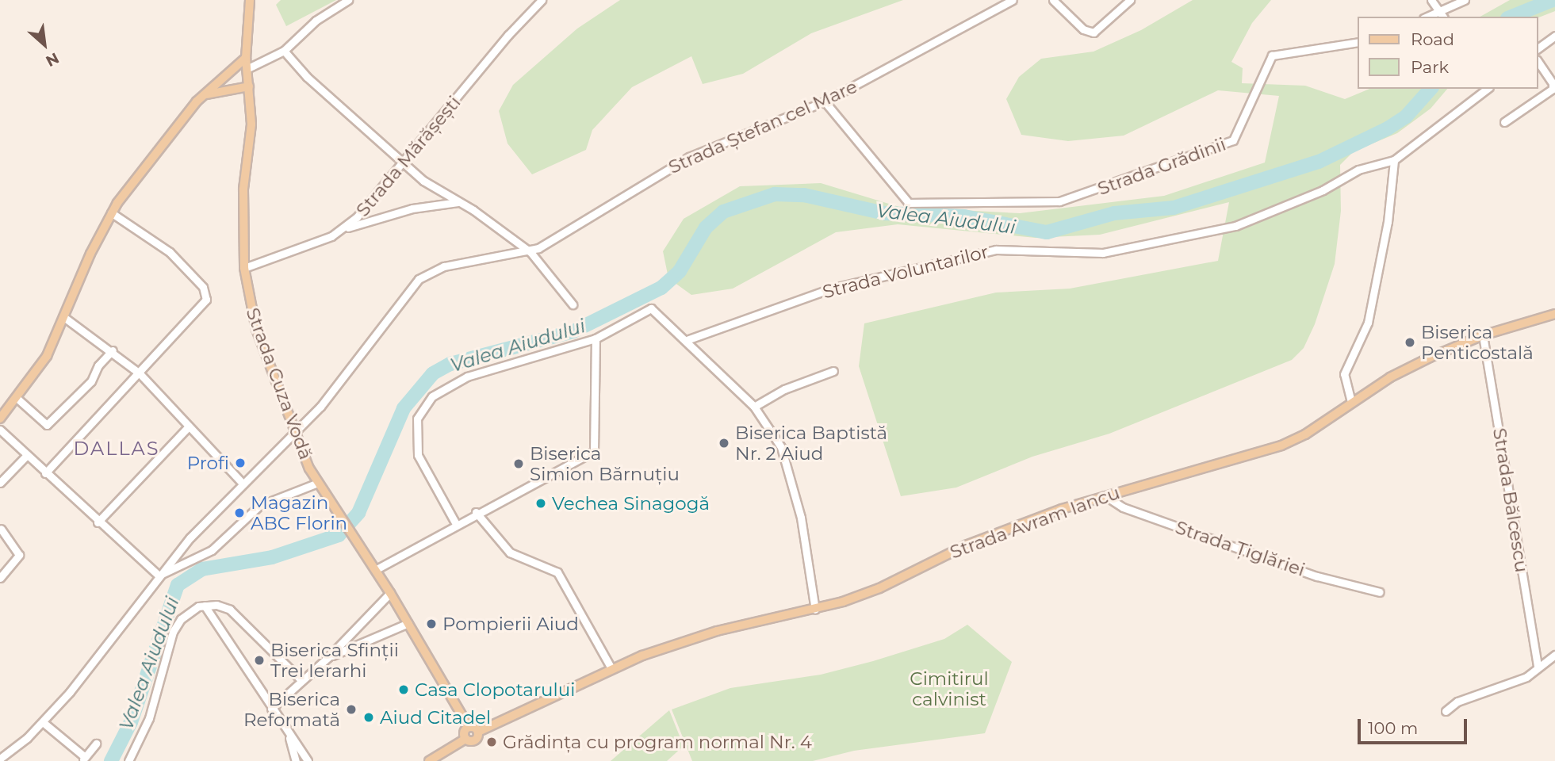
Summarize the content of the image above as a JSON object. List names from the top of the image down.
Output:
{
  "streets": {
    "main road": ["Strada Cuza Vodă", "Strada Avram Iancu"],
    "street": [
      "Strada Ștefan cel Mare",
      "Strada Mărășești",
      "Strada Grădinii",
      "Strada Voluntarilor",
      "Strada Bălcescu",
      "Strada Țiglăriei"
    ]
  },
  "crossings": [
    ["Strada Ștefan cel Mare", "Strada Grădinii"],
    ["Strada Ștefan cel Mare", "Strada Cuza Vodă"],
    ["Strada Mărășești", "Strada Cuza Vodă"],
    ["Strada Bălcescu", "Strada Avram Iancu"],
    ["Strada Avram Iancu", "Strada Țiglăriei"]
  ],
  "districts": ["DALLAS"],
  "water": ["Valea Aiudului"],
  "parks": ["Cimitirul calvinist"],
  "places": [
    "Biserica Penticostală",
    "Biserica Baptistă Nr. 2 Aiud",
    "Profi",
    "Biserica Simion Bărnuțiu",
    "Vechea Sinagogă",
    "Magazin ABC Florin",
    "Pompierii Aiud",
    "Biserica Sfinții Trei Ierarhi",
    "Casa Clopotarului",
    "Biserica Reformată",
    "Aiud Citadel",
    "Grădința cu program normal Nr. 4"
  ],
  "legend": ["Road", "Park"],
  "scale_bar": "100 m",
  "north": "bottom right"
}
